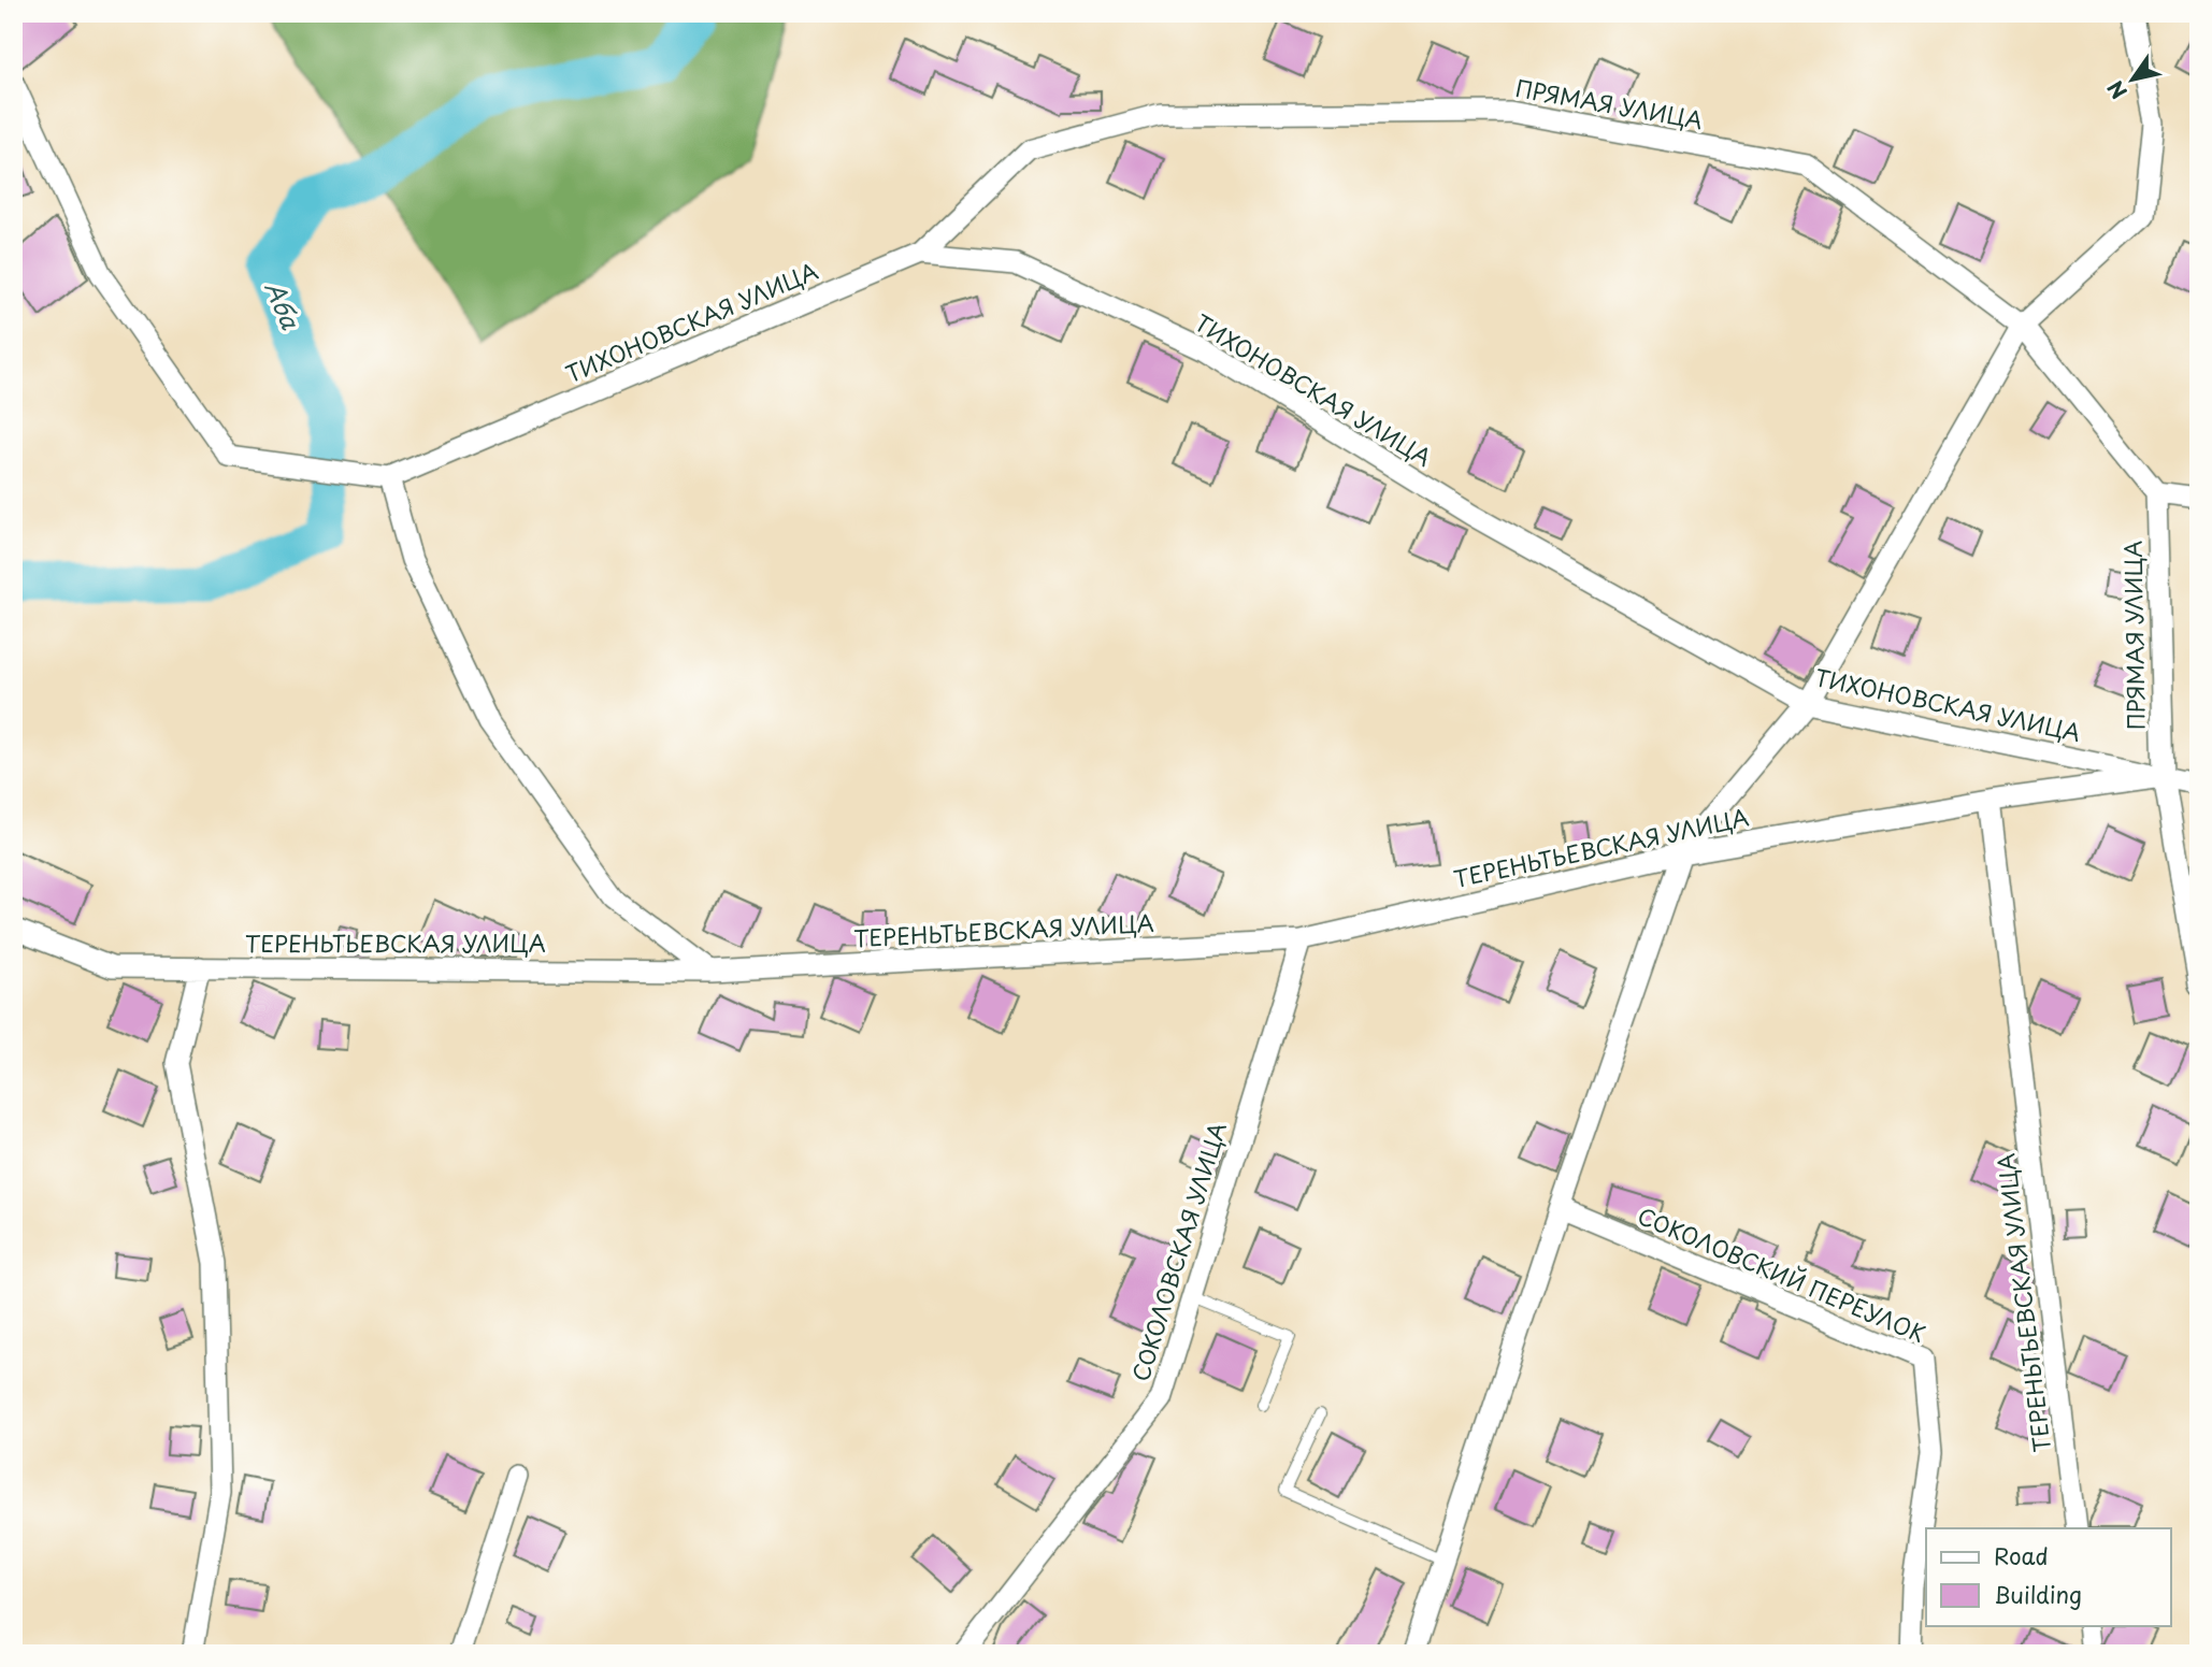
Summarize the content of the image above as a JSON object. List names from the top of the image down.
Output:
{
  "streets": {
    "street": [
      "ПРЯМАЯ УЛИЦА",
      "ТИХОНОВСКАЯ УЛИЦА",
      "ТЕРЕНЬТЬЕВСКАЯ УЛИЦА",
      "СОКОЛОВСКАЯ УЛИЦА",
      "СОКОЛОВСКИЙ ПЕРЕУЛОК"
    ]
  },
  "crossings": [
    ["ПРЯМАЯ УЛИЦА", "ТИХОНОВСКАЯ УЛИЦА"],
    ["ПРЯМАЯ УЛИЦА", "ТЕРЕНЬТЬЕВСКАЯ УЛИЦА"],
    ["ТИХОНОВСКАЯ УЛИЦА", "ТЕРЕНЬТЬЕВСКАЯ УЛИЦА"],
    ["ТЕРЕНЬТЬЕВСКАЯ УЛИЦА", "СОКОЛОВСКАЯ УЛИЦА"]
  ],
  "water": ["Аба"],
  "legend": ["Road", "Building"],
  "north": "bottom left"
}
